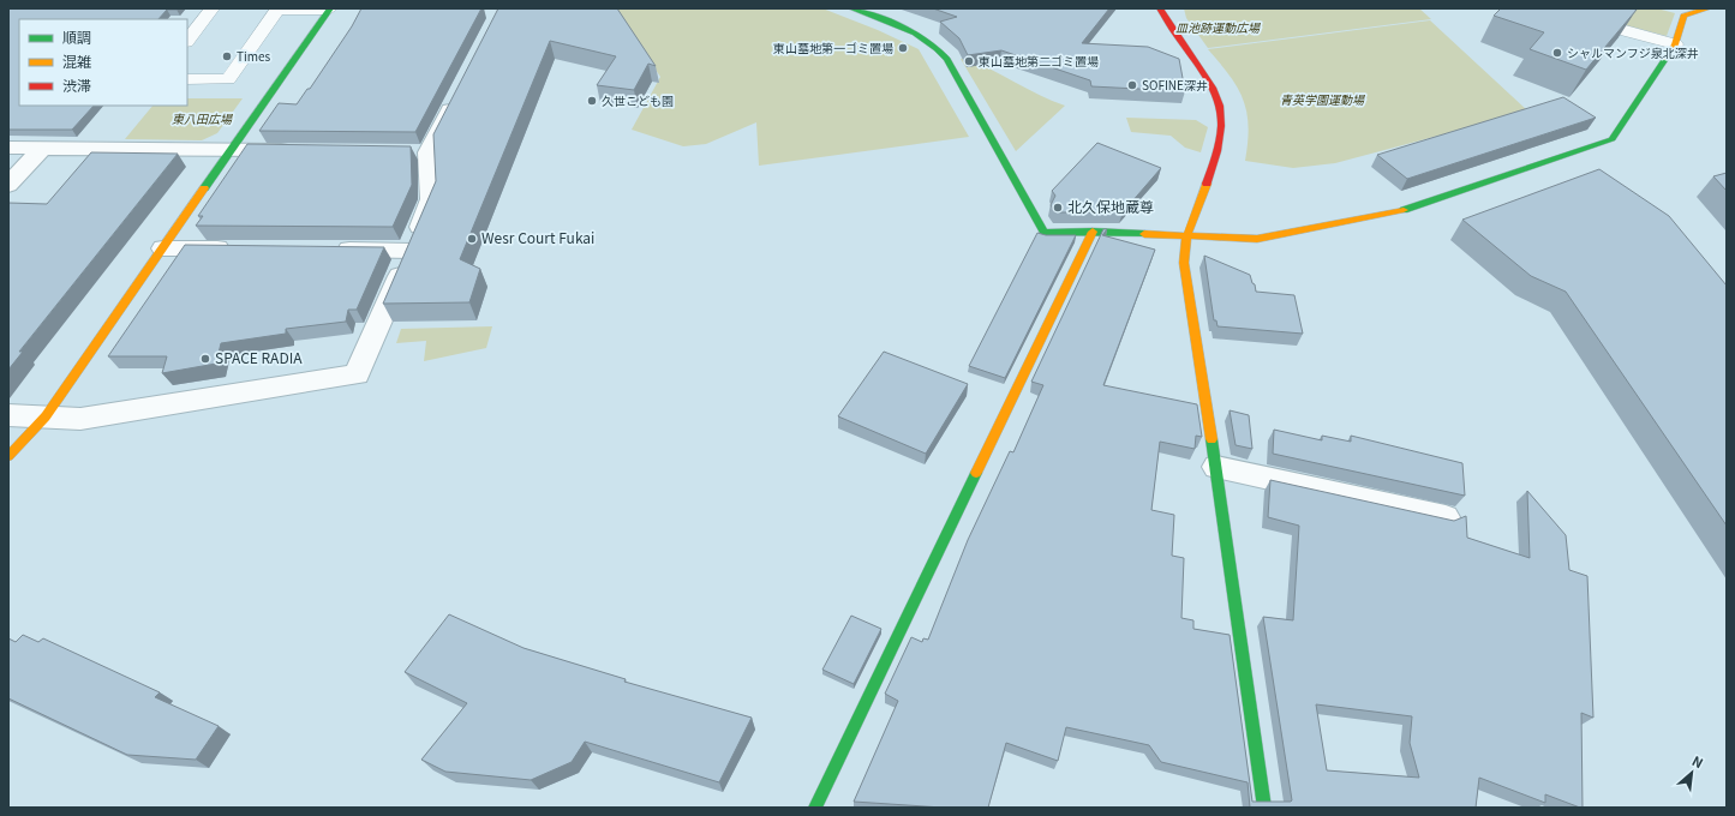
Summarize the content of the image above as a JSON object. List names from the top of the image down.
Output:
{
  "parks": ["皿池跡運動広場", "青英学園運動場", "東八田広場"],
  "places": [
    "東山墓地第一ゴミ置場",
    "シャルマンフジ泉北深井",
    "Times",
    "東山墓地第二ゴミ置場",
    "SOFINE深井",
    "久世こども園",
    "北久保地蔵尊",
    "Wesr Court Fukai",
    "SPACE RADIA"
  ],
  "legend": ["順調", "混雑", "渋滞"],
  "north": "top right"
}
